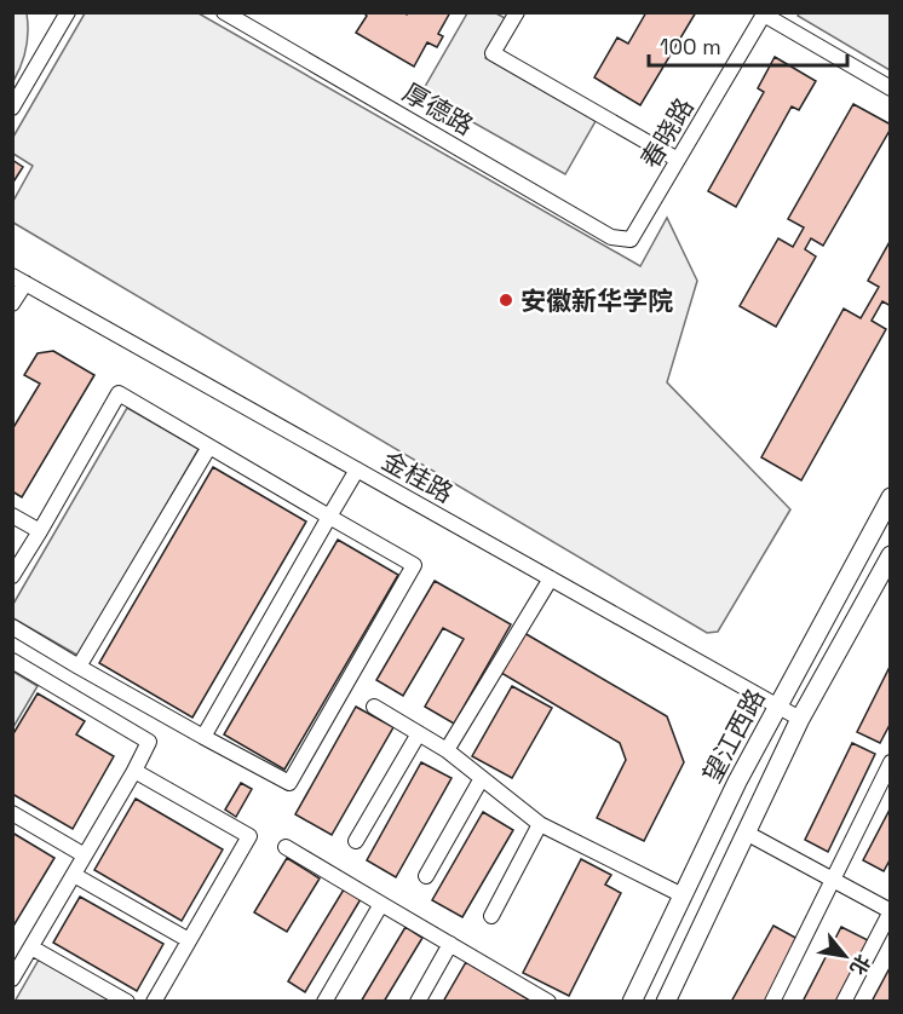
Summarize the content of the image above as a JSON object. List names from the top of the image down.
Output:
{
  "streets": {
    "main road": ["望江西路"],
    "street": ["厚德路", "春晓路", "金桂路"]
  },
  "crossings": [
    ["厚德路", "春晓路"],
    ["金桂路", "望江西路"]
  ],
  "places": ["安徽新华学院"],
  "scale_bar": "100 m",
  "north": "bottom right"
}
